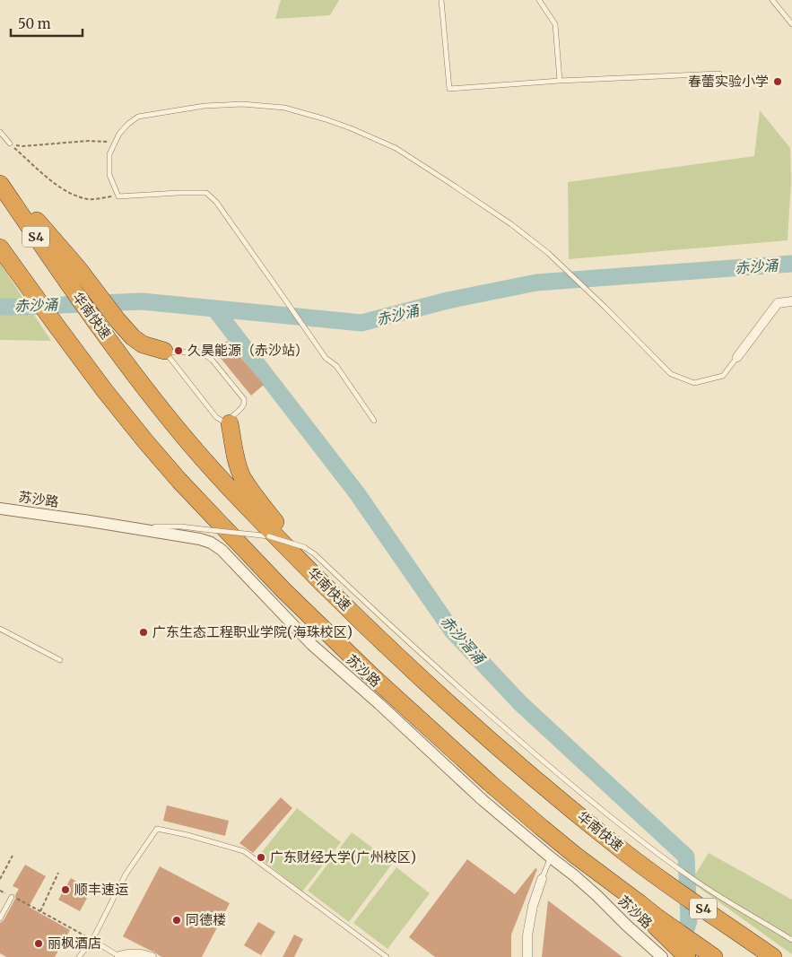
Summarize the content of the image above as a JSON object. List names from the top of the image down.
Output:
{
  "streets": {
    "highway": ["S4", "华南快速"],
    "street": ["苏沙路"]
  },
  "water": ["赤沙涌", "赤沙滘涌"],
  "places": [
    "春蕾实验小学",
    "久昊能源（赤沙站）",
    "广东生态工程职业学院(海珠校区)",
    "广东财经大学(广州校区)",
    "顺丰速运",
    "同德楼",
    "丽枫酒店"
  ],
  "scale_bar": "50 m"
}
